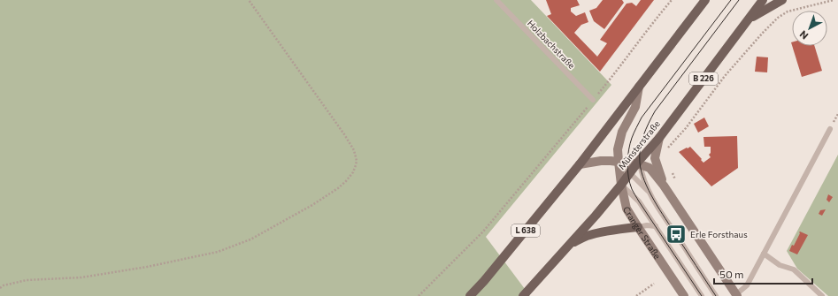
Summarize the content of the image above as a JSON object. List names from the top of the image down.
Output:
{
  "streets": {
    "main road": [
      "B 226",
      "Münsterstraße",
      "L 638",
      "Cranger Straße"
    ],
    "lane": ["Holzbachstraße"]
  },
  "crossings": [
    ["B 226", "Münsterstraße"],
    ["Münsterstraße", "Cranger Straße"],
    ["L 638", "Cranger Straße"]
  ],
  "places": {
    "bus stop": ["Erle Forsthaus"]
  },
  "scale_bar": "50 m",
  "north": "bottom left"
}
